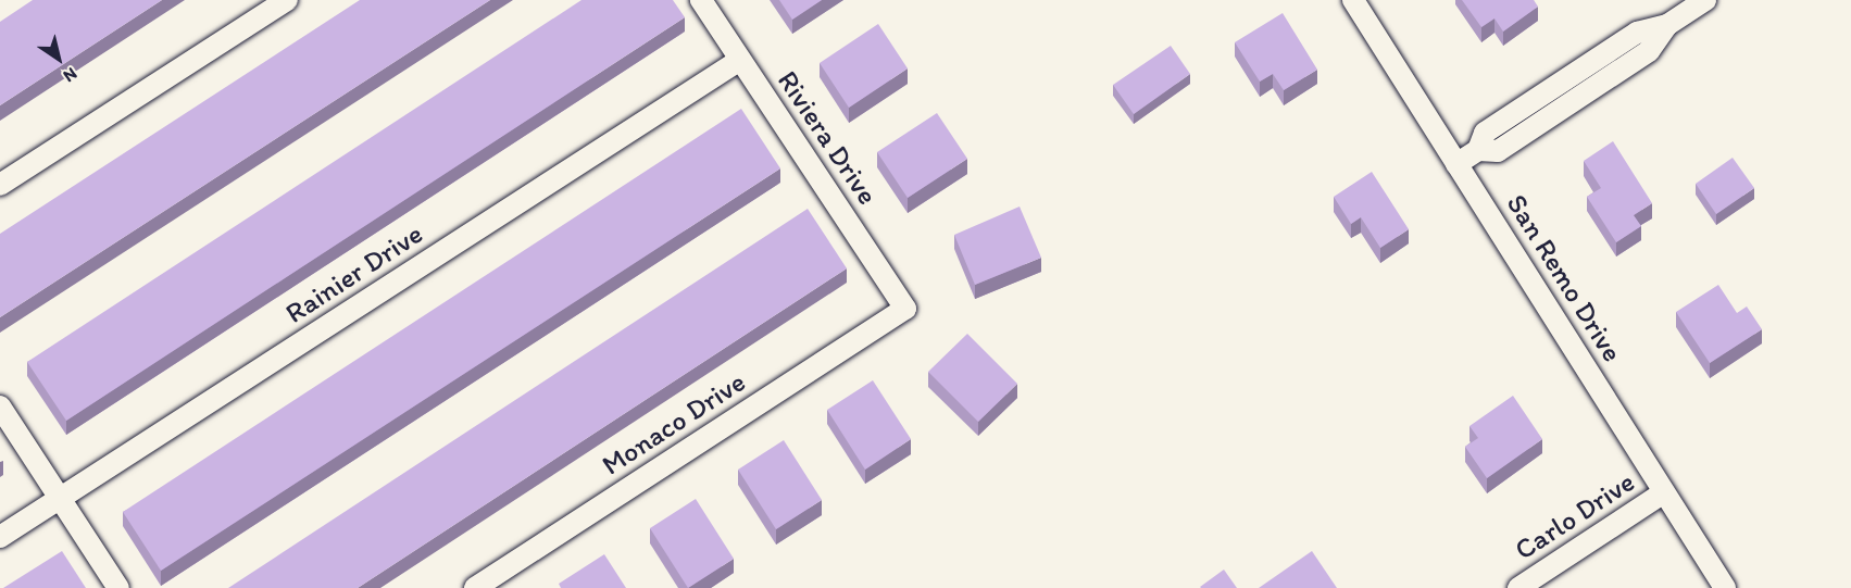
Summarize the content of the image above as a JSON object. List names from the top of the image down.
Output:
{
  "streets": {
    "street": [
      "Riviera Drive",
      "Rainier Drive",
      "San Remo Drive",
      "Monaco Drive",
      "Carlo Drive"
    ]
  },
  "crossings": [
    ["Riviera Drive", "Rainier Drive"],
    ["Riviera Drive", "Monaco Drive"],
    ["San Remo Drive", "Carlo Drive"]
  ],
  "north": "bottom right"
}
